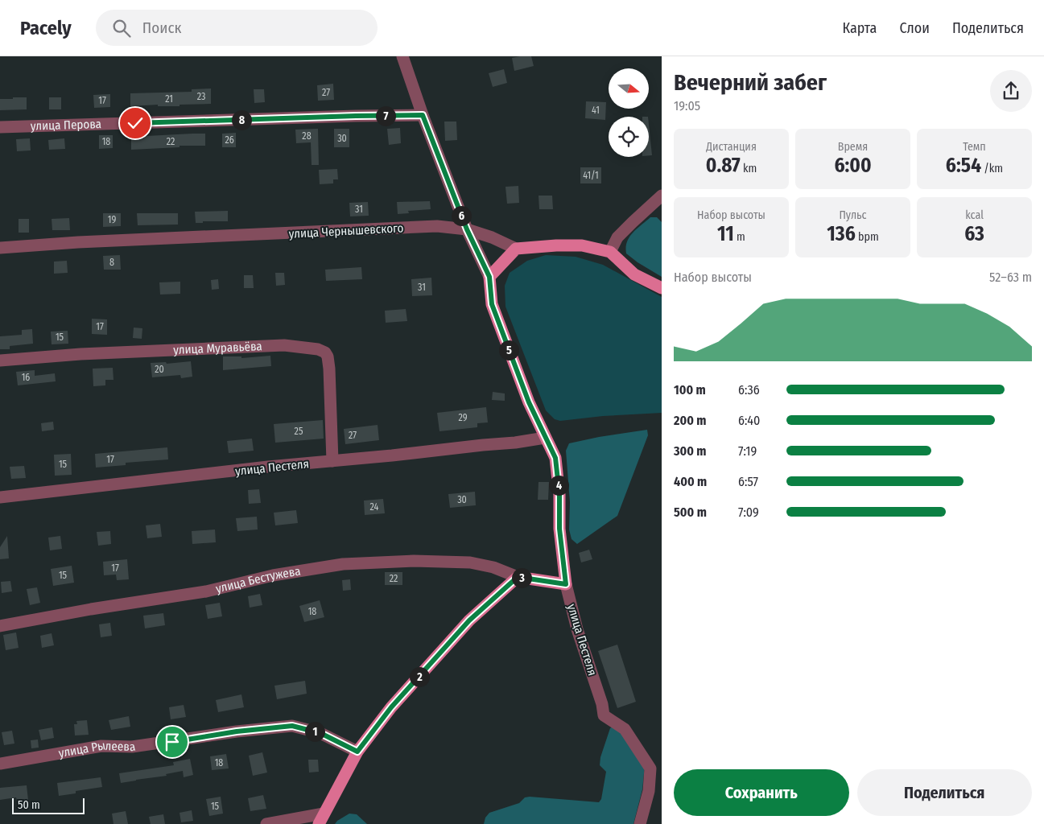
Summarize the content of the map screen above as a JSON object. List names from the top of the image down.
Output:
{
  "streets": {
    "main road": ["улица Чернышевского", "улица Пестеля"],
    "street": [
      "улица Перова",
      "улица Муравьёва",
      "улица Бестужева",
      "улица Рылеева"
    ]
  },
  "crossings": [
    ["улица Муравьёва", "улица Пестеля"]
  ],
  "house_numbers": [
    "27",
    "23",
    "21",
    "17",
    "41",
    "28",
    "30",
    "26",
    "18",
    "22",
    "41/1",
    "31",
    "19",
    "8",
    "31",
    "17",
    "15",
    "20",
    "16",
    "29",
    "25",
    "27",
    "17",
    "15",
    "30",
    "24",
    "17",
    "15",
    "22",
    "18",
    "18",
    "15"
  ],
  "scale_bar": "50 m",
  "north": "right",
  "page": {
    "header": "Pacely",
    "search": "Поиск",
    "nav": ["Карта", "Слои", "Поделиться"],
    "heading": ["Вечерний забег", "19:05"],
    "pins": [
      "7",
      "8",
      "6",
      "5",
      "4",
      "3",
      "2",
      "1"
    ],
    "stats": [
      ["Дистанция", "0.87 km"],
      ["Время", "6:00"],
      ["Темп", "6:54 /km"],
      ["Набор высоты", "11 m"],
      ["Пульс", "136 bpm"],
      ["kcal", "63"]
    ],
    "chart": ["Набор высоты", "52–63 m"],
    "list": [
      {
        "name": "100 m",
        "note": "6:36"
      },
      {
        "name": "200 m",
        "note": "6:40"
      },
      {
        "name": "300 m",
        "note": "7:19"
      },
      {
        "name": "400 m",
        "note": "6:57"
      },
      {
        "name": "500 m",
        "note": "7:09"
      }
    ],
    "buttons": ["Сохранить", "Поделиться"],
    "scale": "50 m"
  }
}
